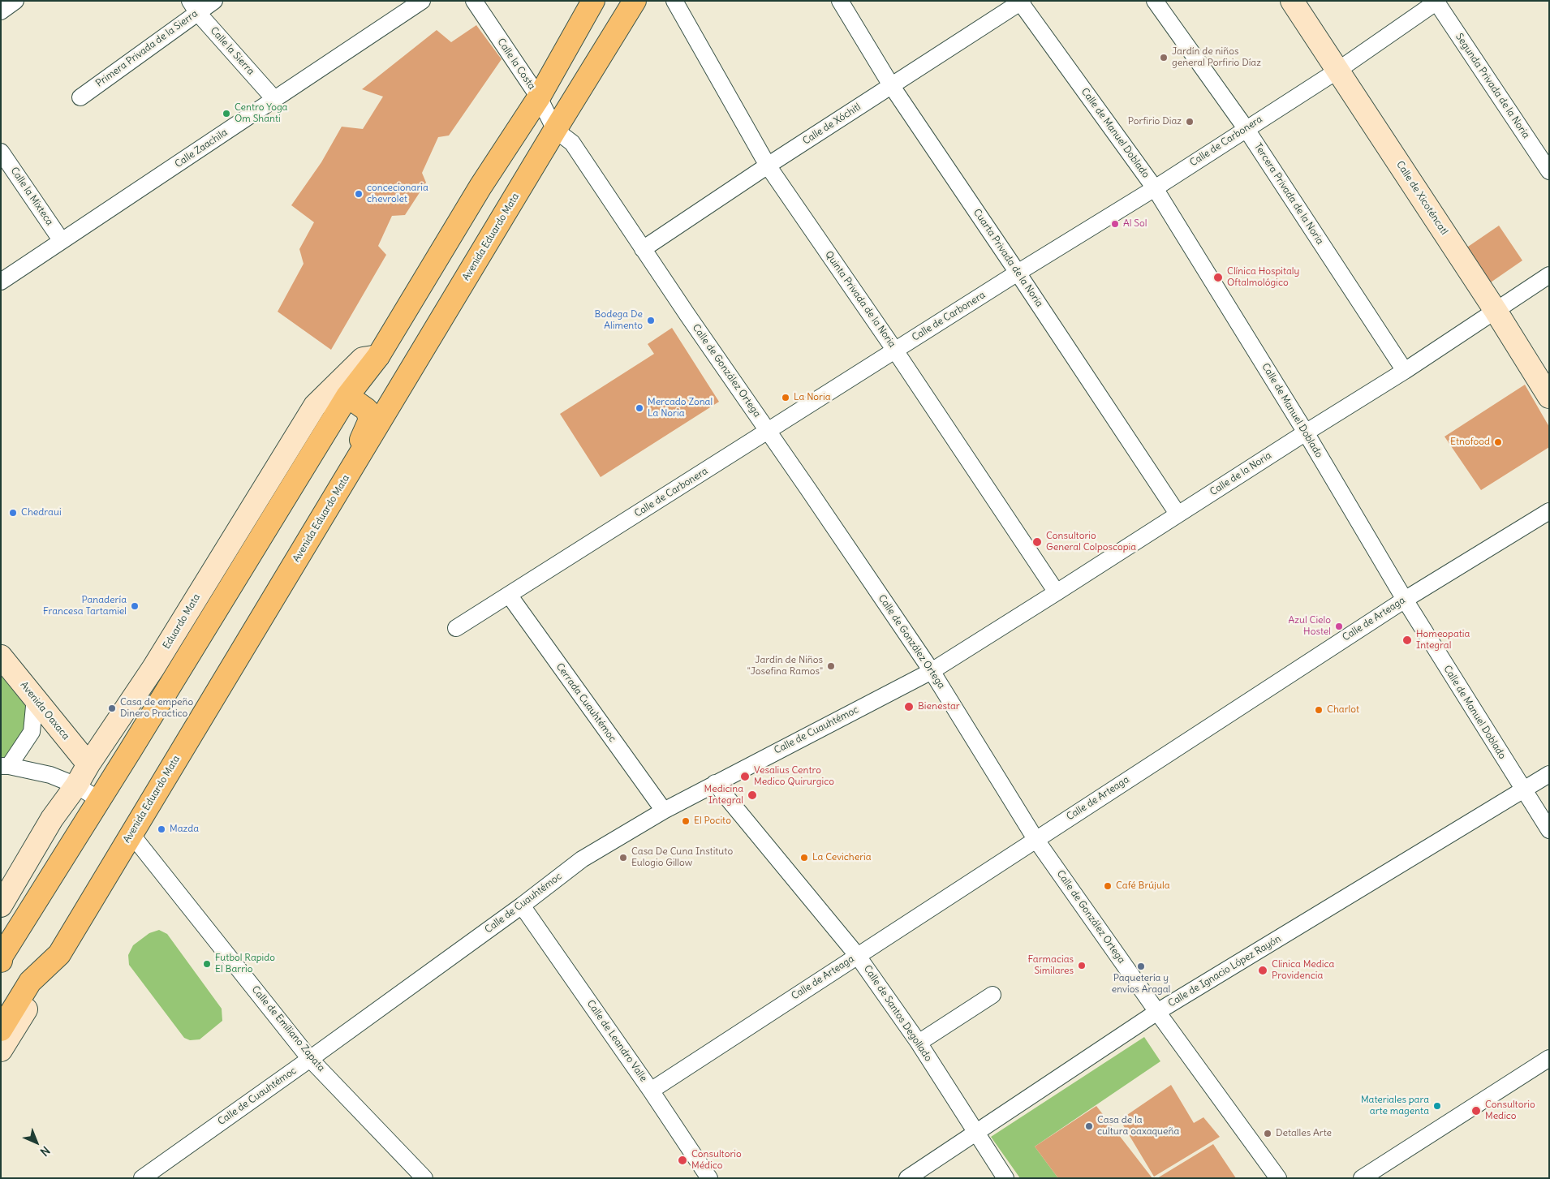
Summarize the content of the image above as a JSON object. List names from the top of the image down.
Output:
{
  "streets": {
    "main road": ["Avenida Eduardo Mata"],
    "street": [
      "Primera Privada de la Sierra",
      "Calle la Sierra",
      "Calle la Costa",
      "Segunda Privada de la Noria",
      "Calle de Xóchitl",
      "Calle de Manuel Doblado",
      "Calle de Carbonera",
      "Calle Zaachila",
      "Tercera Privada de la Noria",
      "Calle la Mixteca",
      "Calle de Xicoténcatl",
      "Cuarta Privada de la Noria",
      "Quinta Privada de la Noria",
      "Calle de González Ortega",
      "Calle de la Noria",
      "Calle de Arteaga",
      "Eduardo Mata",
      "Cerrada Cuauhtémoc",
      "Avenida Oaxaca",
      "Calle de Cuauhtémoc",
      "Calle de Ignacio López Rayón",
      "Calle de Santos Degollado",
      "Calle de Emiliano Zapata",
      "Calle de Leandro Valle"
    ]
  },
  "crossings": [
    ["Primera Privada de la Sierra", "Calle la Sierra"],
    ["Calle la Sierra", "Calle Zaachila"],
    ["Calle la Costa", "Avenida Eduardo Mata"],
    ["Calle la Costa", "Calle de González Ortega"],
    ["Segunda Privada de la Noria", "Calle de Carbonera"],
    ["Calle de Xóchitl", "Calle de Manuel Doblado"],
    ["Calle de Xóchitl", "Cuarta Privada de la Noria"],
    ["Calle de Xóchitl", "Quinta Privada de la Noria"],
    ["Calle de Xóchitl", "Calle de González Ortega"],
    ["Calle de Manuel Doblado", "Calle de Carbonera"],
    ["Calle de Manuel Doblado", "Calle de la Noria"],
    ["Calle de Manuel Doblado", "Calle de Arteaga"],
    ["Calle de Manuel Doblado", "Calle de Ignacio López Rayón"],
    ["Calle de Carbonera", "Tercera Privada de la Noria"],
    ["Calle de Carbonera", "Calle de Xicoténcatl"],
    ["Calle de Carbonera", "Cuarta Privada de la Noria"],
    ["Calle de Carbonera", "Quinta Privada de la Noria"],
    ["Calle de Carbonera", "Calle de González Ortega"],
    ["Calle de Carbonera", "Cerrada Cuauhtémoc"],
    ["Calle Zaachila", "Calle la Mixteca"],
    ["Tercera Privada de la Noria", "Calle de la Noria"],
    ["Calle de Xicoténcatl", "Calle de la Noria"],
    ["Avenida Eduardo Mata", "Calle de González Ortega"],
    ["Avenida Eduardo Mata", "Calle de Emiliano Zapata"],
    ["Cuarta Privada de la Noria", "Calle de la Noria"],
    ["Quinta Privada de la Noria", "Calle de la Noria"],
    ["Calle de González Ortega", "Calle de la Noria"],
    ["Calle de González Ortega", "Calle de Arteaga"],
    ["Calle de González Ortega", "Calle de Cuauhtémoc"],
    ["Calle de González Ortega", "Calle de Ignacio López Rayón"],
    ["Calle de la Noria", "Calle de Cuauhtémoc"],
    ["Calle de Arteaga", "Calle de Santos Degollado"],
    ["Calle de Arteaga", "Calle de Leandro Valle"],
    ["Eduardo Mata", "Avenida Oaxaca"],
    ["Cerrada Cuauhtémoc", "Calle de Cuauhtémoc"],
    ["Calle de Cuauhtémoc", "Calle de Santos Degollado"],
    ["Calle de Cuauhtémoc", "Calle de Emiliano Zapata"],
    ["Calle de Cuauhtémoc", "Calle de Leandro Valle"],
    ["Calle de Ignacio López Rayón", "Calle de Santos Degollado"]
  ],
  "places": [
    "Jardín de niños general Porfirio Díaz",
    "Centro Yoga Om Shanti",
    "Porfirio Diaz",
    "concecionaria chevrolet",
    "Al Sol",
    "Clínica Hospitaly Oftalmológico",
    "Bodega De Alimento",
    "La Noria",
    "Mercado Zonal La Noria",
    "Etnofood",
    "Chedraui",
    "Consultorio General Colposcopia",
    "Panadería Francesa Tartamiel",
    "Azul Cielo Hostel",
    "Homeopatia Integral",
    "Jardín de Niños \"Josefina Ramos\"",
    "Bienestar",
    "Casa de empeño Dinero Practico",
    "Charlot",
    "Vesalius Centro Medico Quirurgico",
    "Medicina Integral",
    "El Pocito",
    "Mazda",
    "Casa De Cuna Instituto Eulogio Gillow",
    "La Cevicheria",
    "Café Brújula",
    "Futbol Rapido El Barrio",
    "Farmacias Similares",
    "Paquetería y envíos Aragal",
    "Clinica Medica Providencia",
    "Materiales para arte magenta",
    "Consultorio Medico",
    "Casa de la cultura oaxaqueña",
    "Detalles Arte",
    "Consultorio Médico"
  ],
  "north": "bottom right"
}
